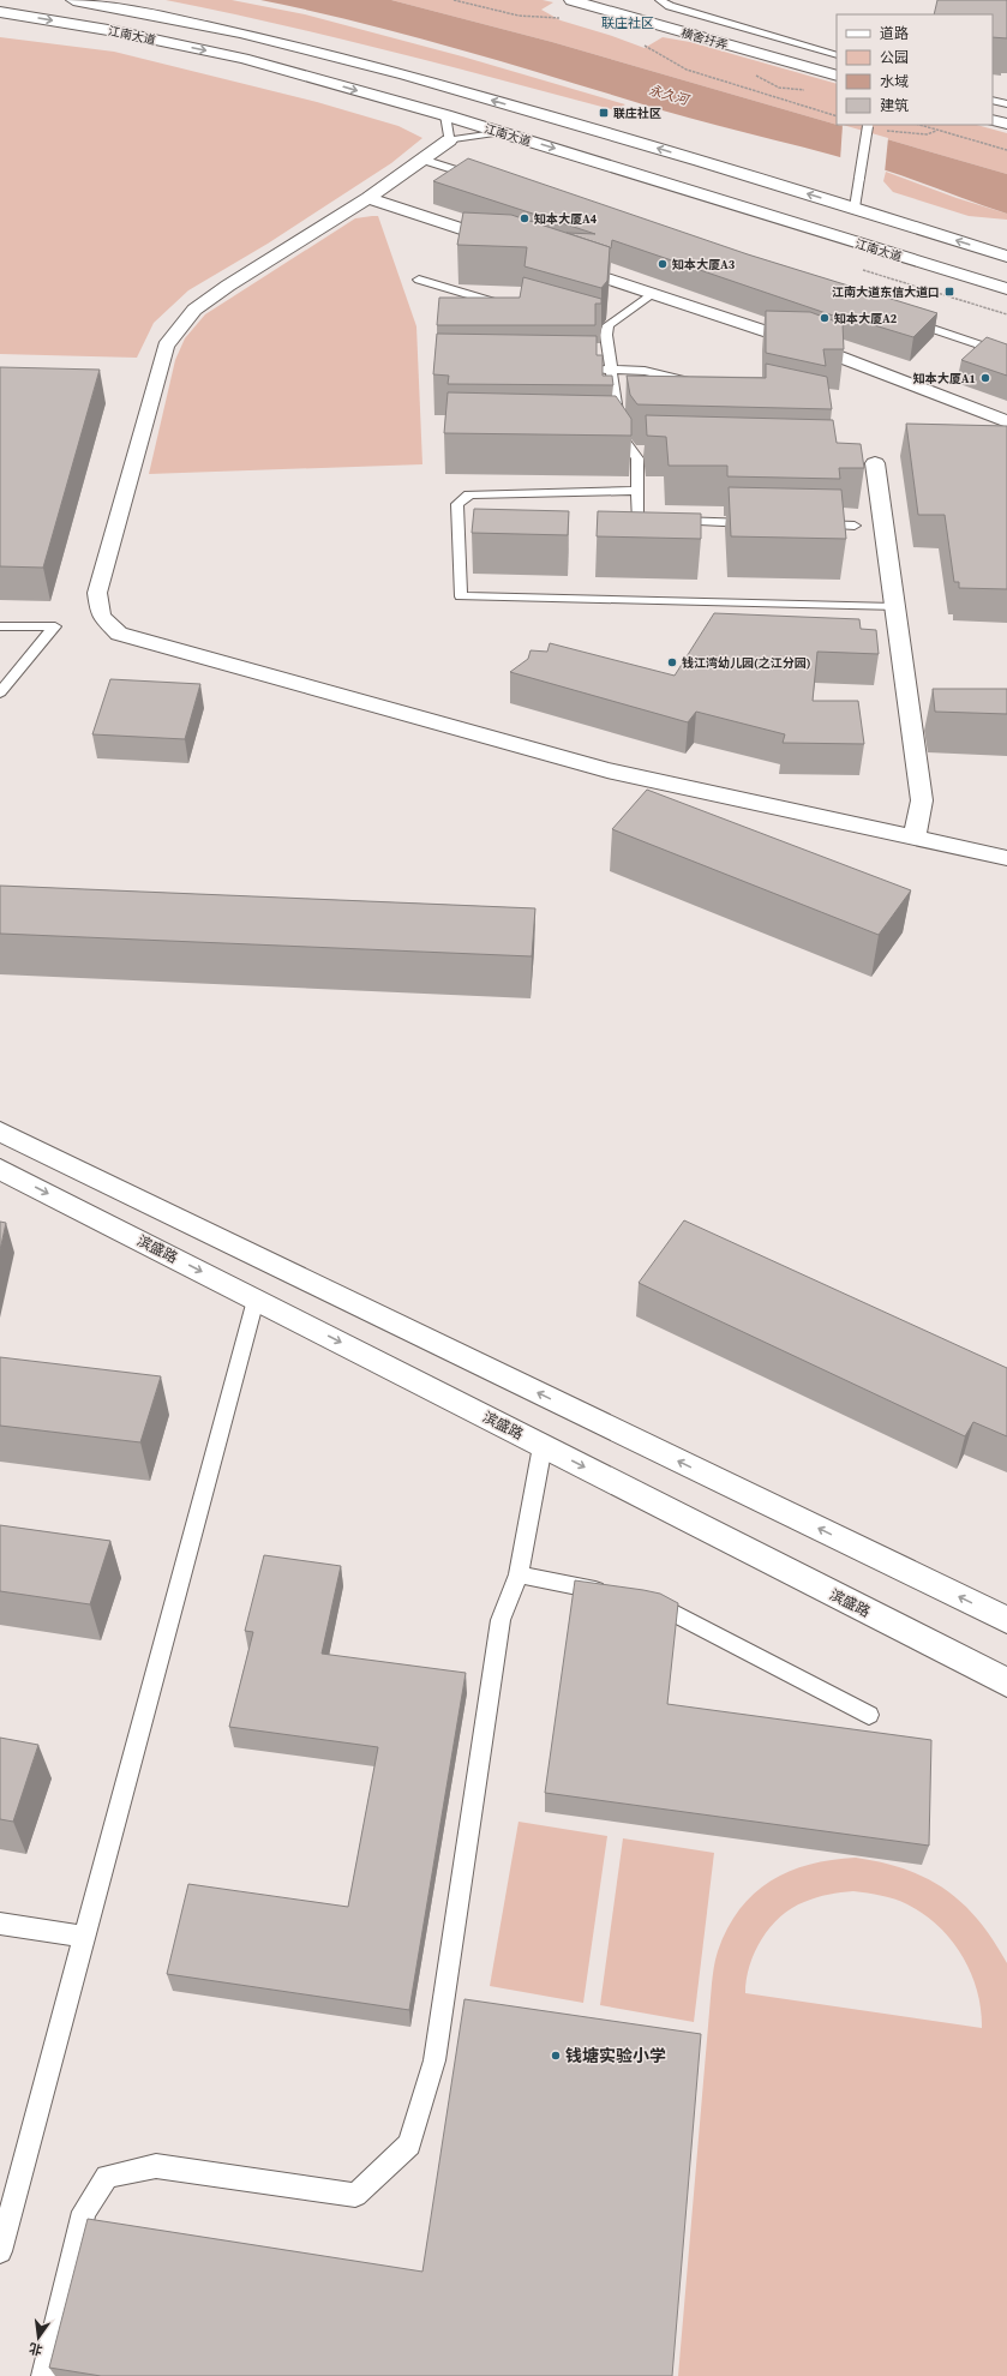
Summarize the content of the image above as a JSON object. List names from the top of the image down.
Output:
{
  "streets": {
    "main road": ["江南大道", "横舍圩弄", "滨盛路"]
  },
  "districts": ["联庄社区"],
  "water": ["永久河"],
  "places": {
    "transit": ["联庄社区", "江南大道东信大道口"],
    "other": [
      "知本大厦A4",
      "知本大厦A3",
      "知本大厦A2",
      "知本大厦A1",
      "钱江湾幼儿园(之江分园)",
      "钱塘实验小学"
    ]
  },
  "legend": [
    "道路",
    "公园",
    "水域",
    "建筑"
  ],
  "north": "bottom"
}
